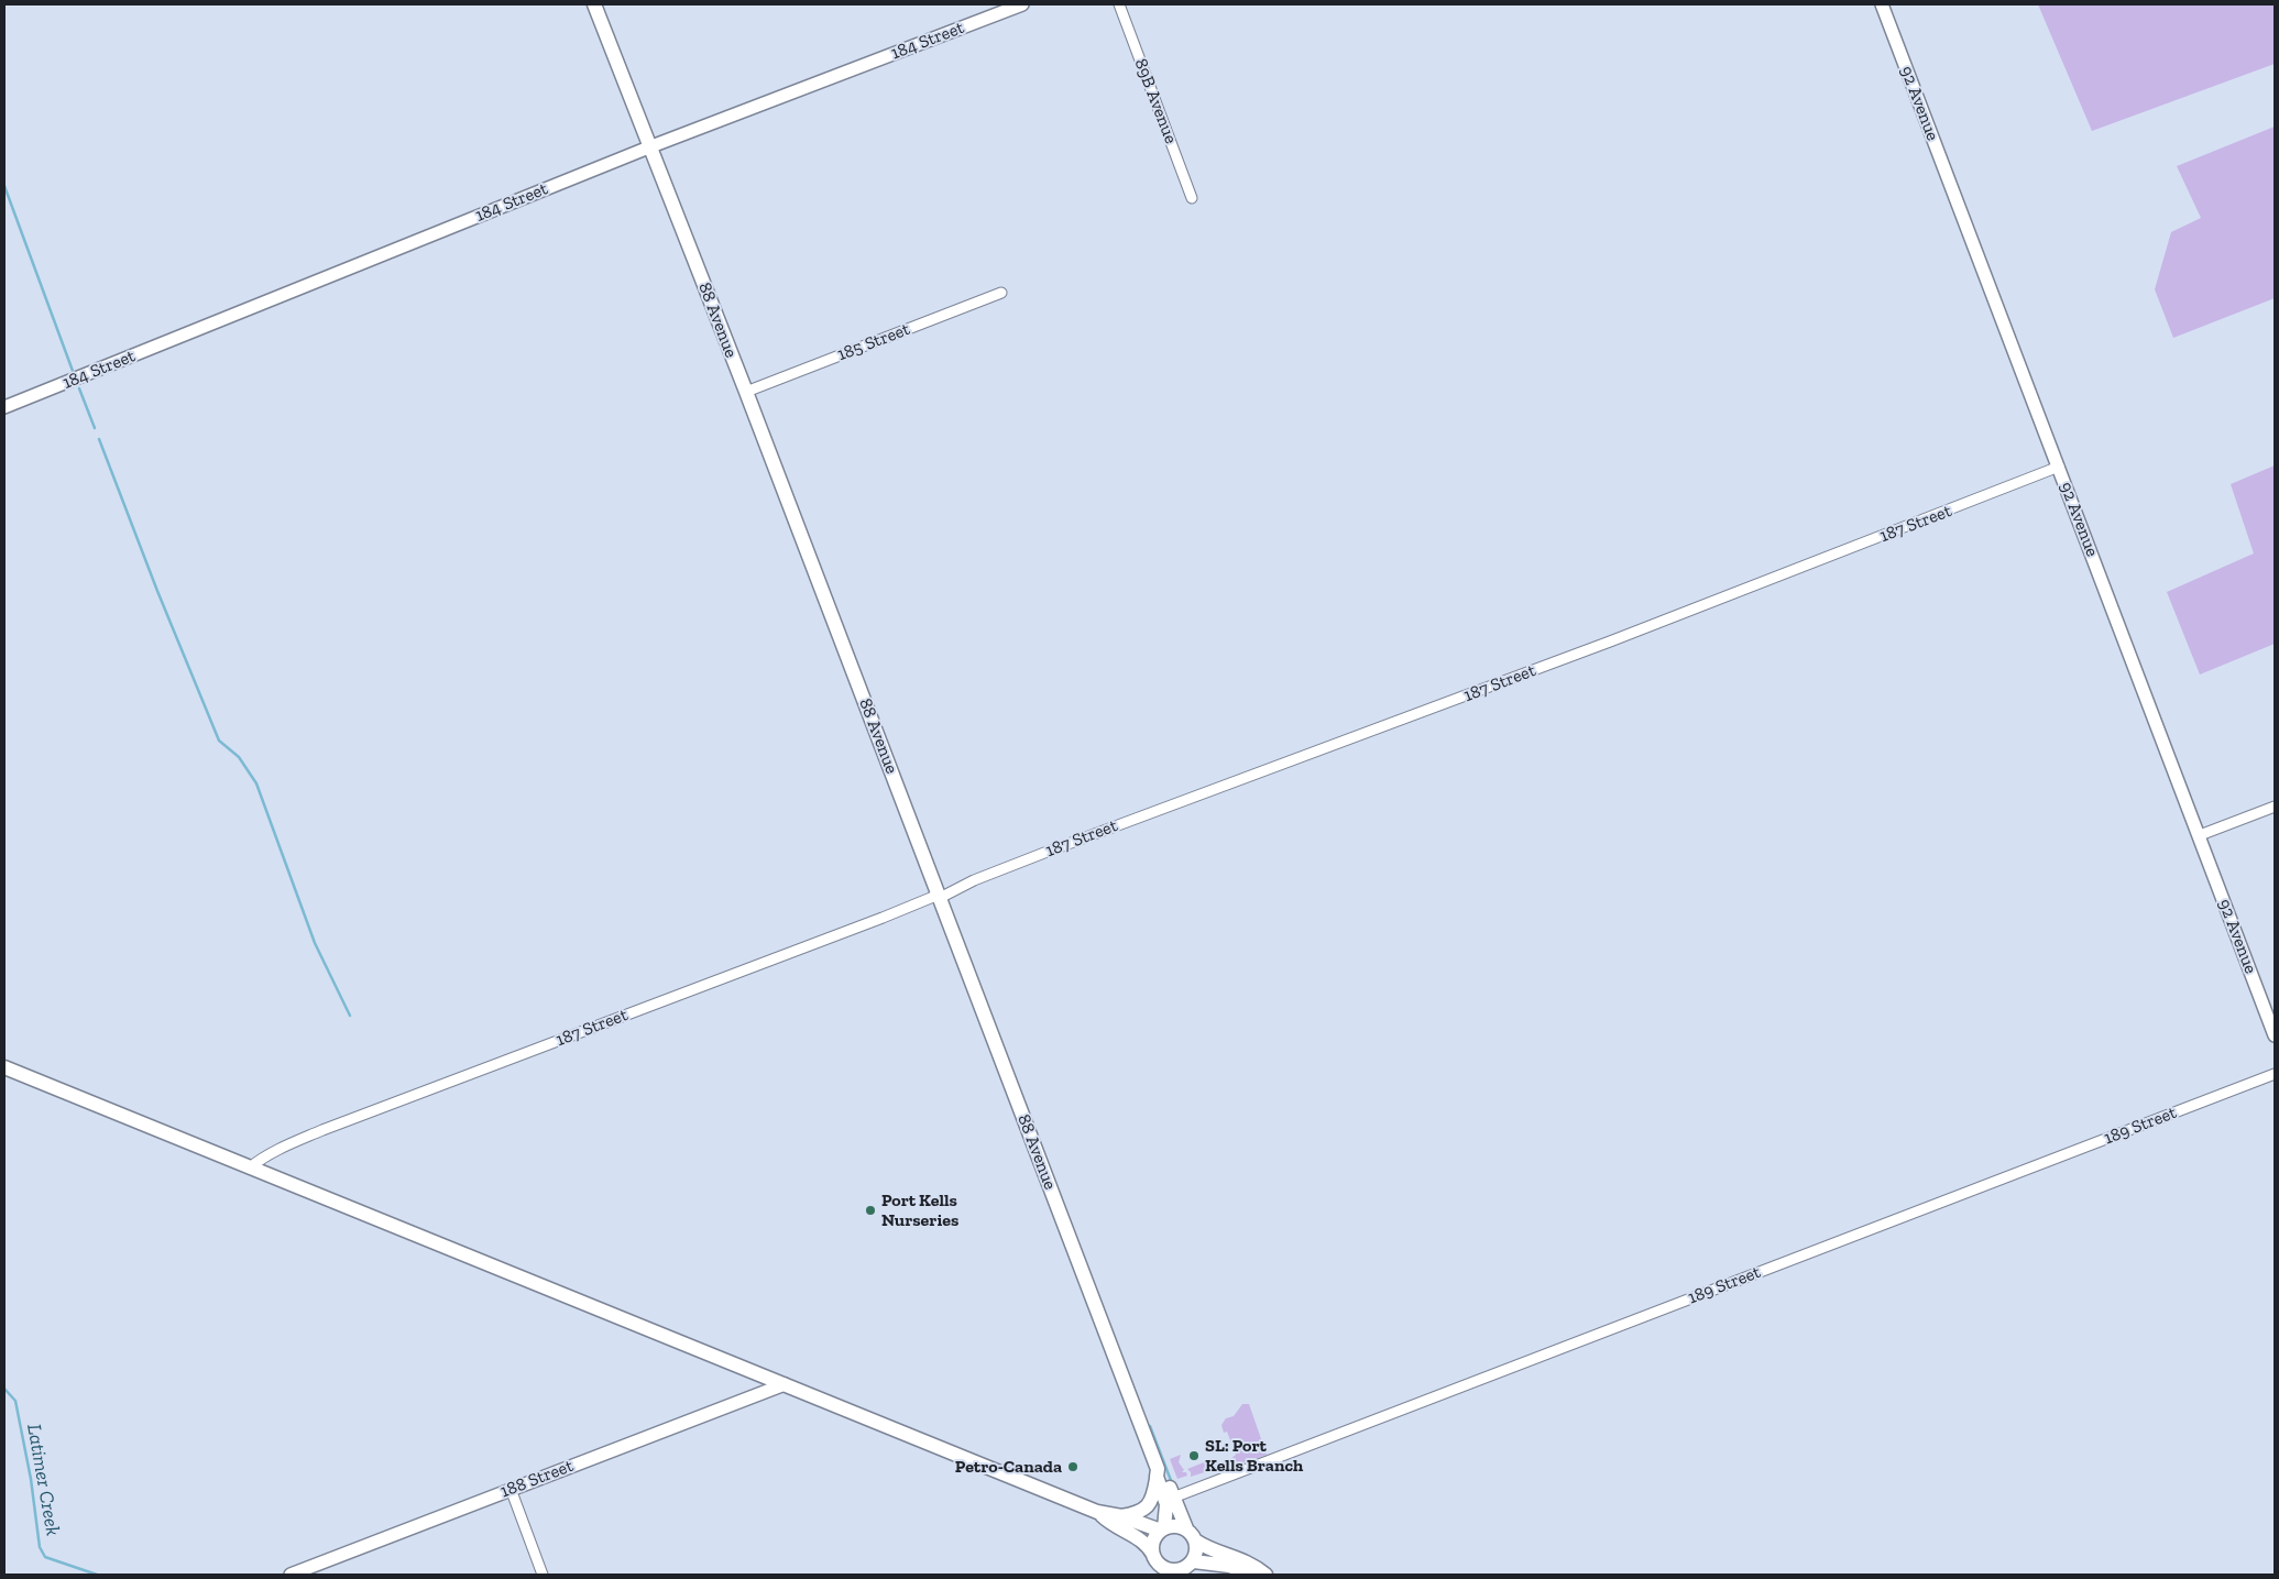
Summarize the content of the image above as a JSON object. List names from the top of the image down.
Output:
{
  "streets": {
    "main road": ["88 Avenue"],
    "street": [
      "184 Street",
      "89B Avenue",
      "92 Avenue",
      "185 Street",
      "187 Street",
      "189 Street",
      "188 Street"
    ]
  },
  "crossings": [
    ["184 Street", "88 Avenue"],
    ["92 Avenue", "187 Street"],
    ["88 Avenue", "185 Street"],
    ["88 Avenue", "187 Street"],
    ["88 Avenue", "189 Street"]
  ],
  "water": ["Latimer Creek"],
  "places": ["Port Kells Nurseries", "SL: Port Kells Branch", "Petro-Canada"]
}
